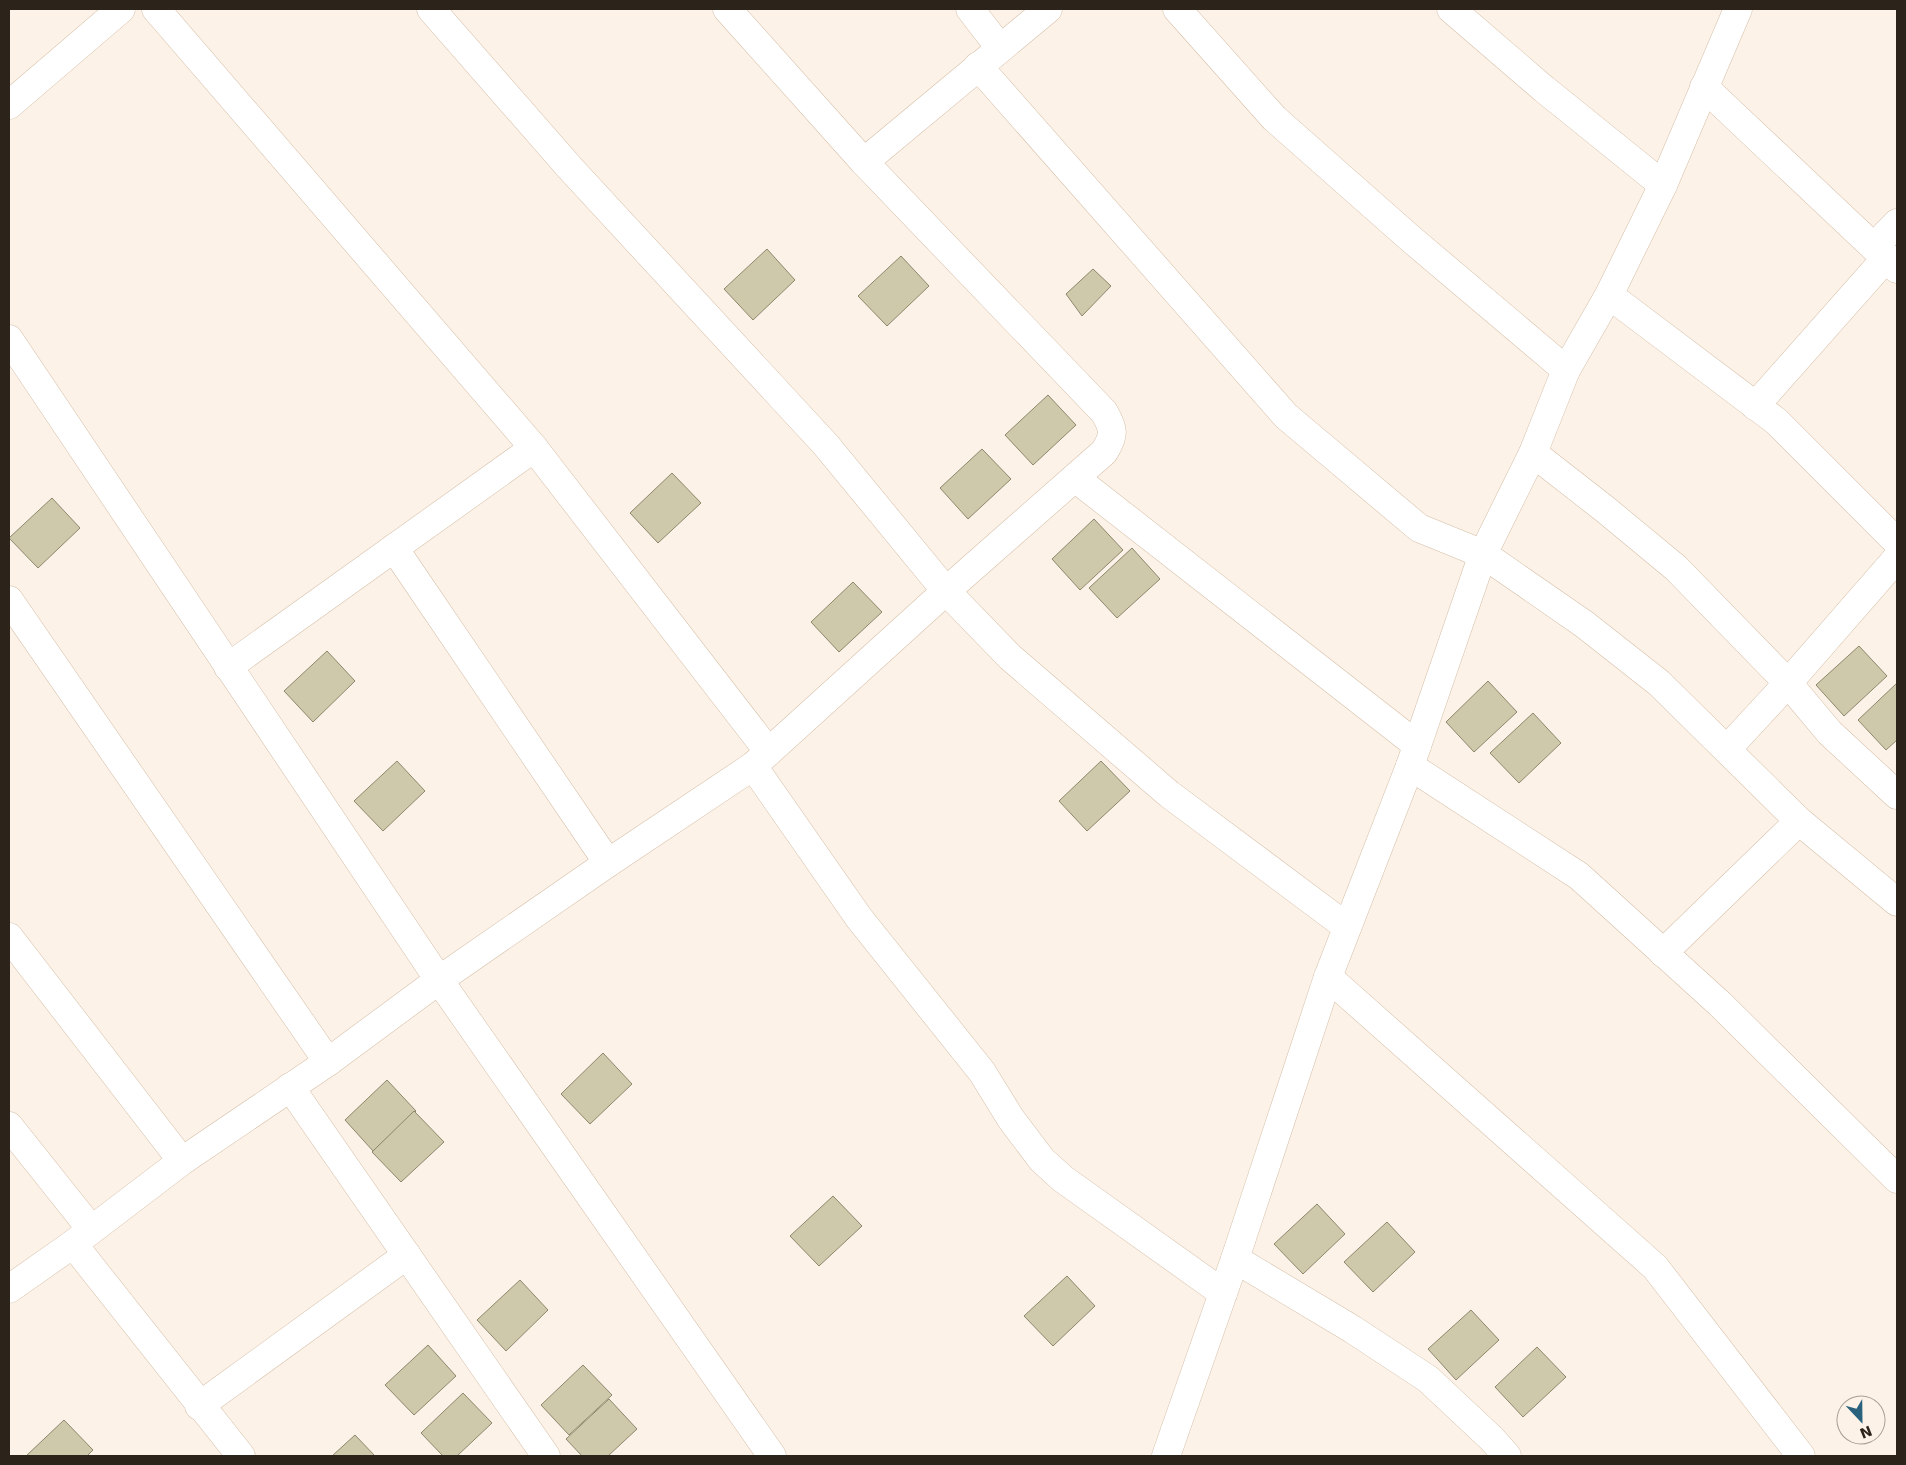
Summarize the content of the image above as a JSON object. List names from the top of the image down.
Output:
{
  "north": "bottom"
}
